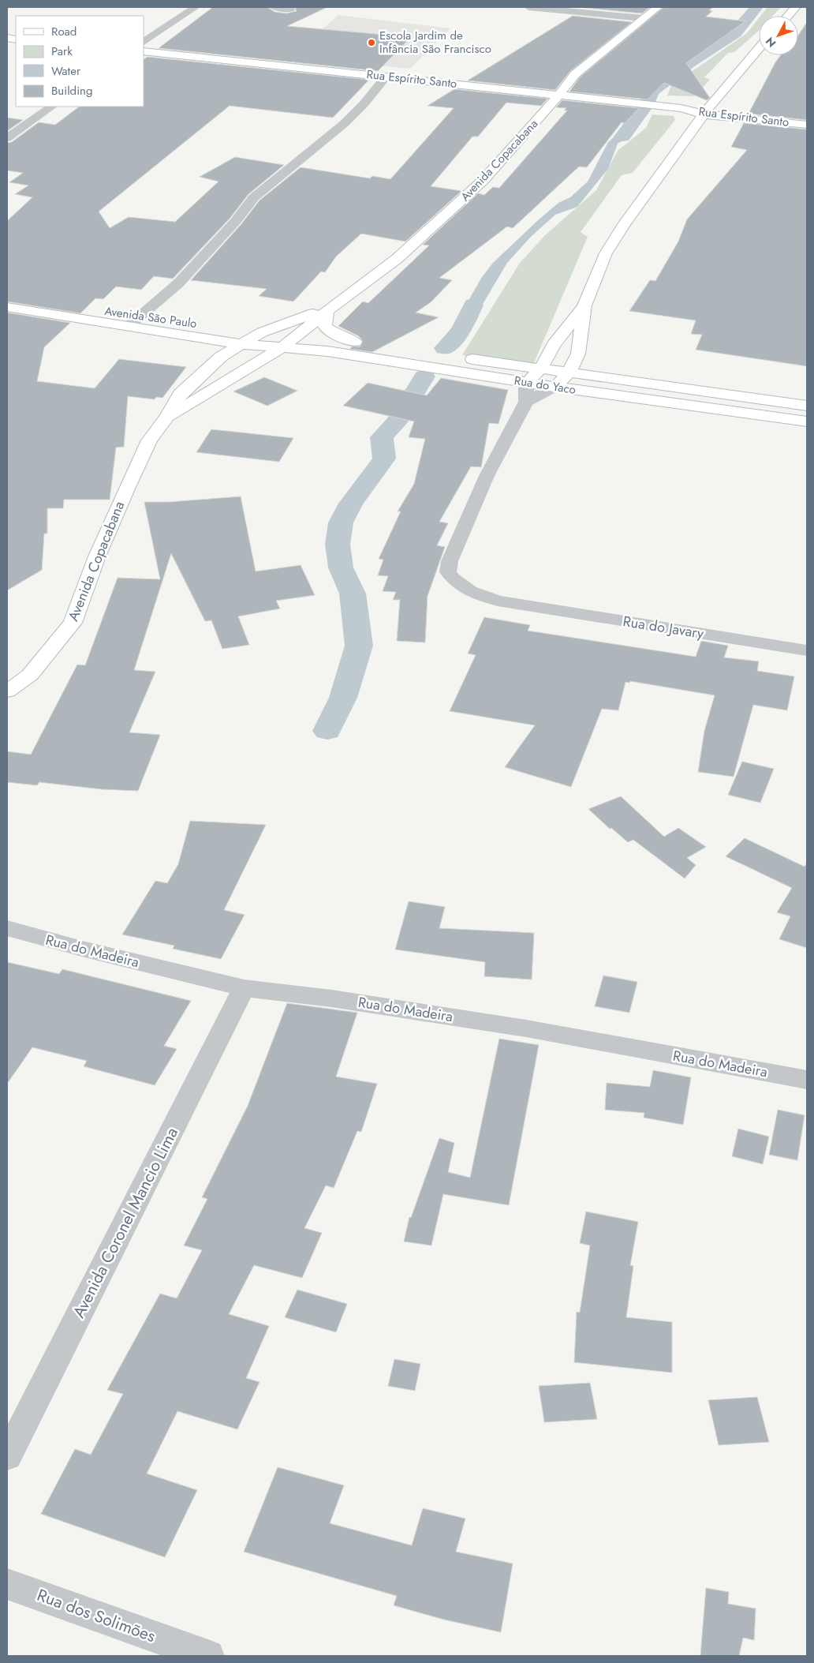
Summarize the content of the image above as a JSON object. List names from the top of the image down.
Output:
{
  "streets": {
    "street": [
      "Rua Espírito Santo",
      "Avenida Copacabana",
      "Avenida São Paulo",
      "Rua do Yaco",
      "Rua do Javary",
      "Rua do Madeira",
      "Avenida Coronel Mancio Lima",
      "Rua dos Solimões"
    ]
  },
  "crossings": [
    ["Rua Espírito Santo", "Avenida Copacabana"],
    ["Avenida Copacabana", "Avenida São Paulo"],
    ["Avenida Copacabana", "Rua do Yaco"],
    ["Avenida São Paulo", "Rua do Yaco"],
    ["Rua do Madeira", "Avenida Coronel Mancio Lima"]
  ],
  "places": ["Escola Jardim de Infância São Francisco"],
  "legend": [
    "Road",
    "Park",
    "Water",
    "Building"
  ],
  "north": "bottom left"
}
